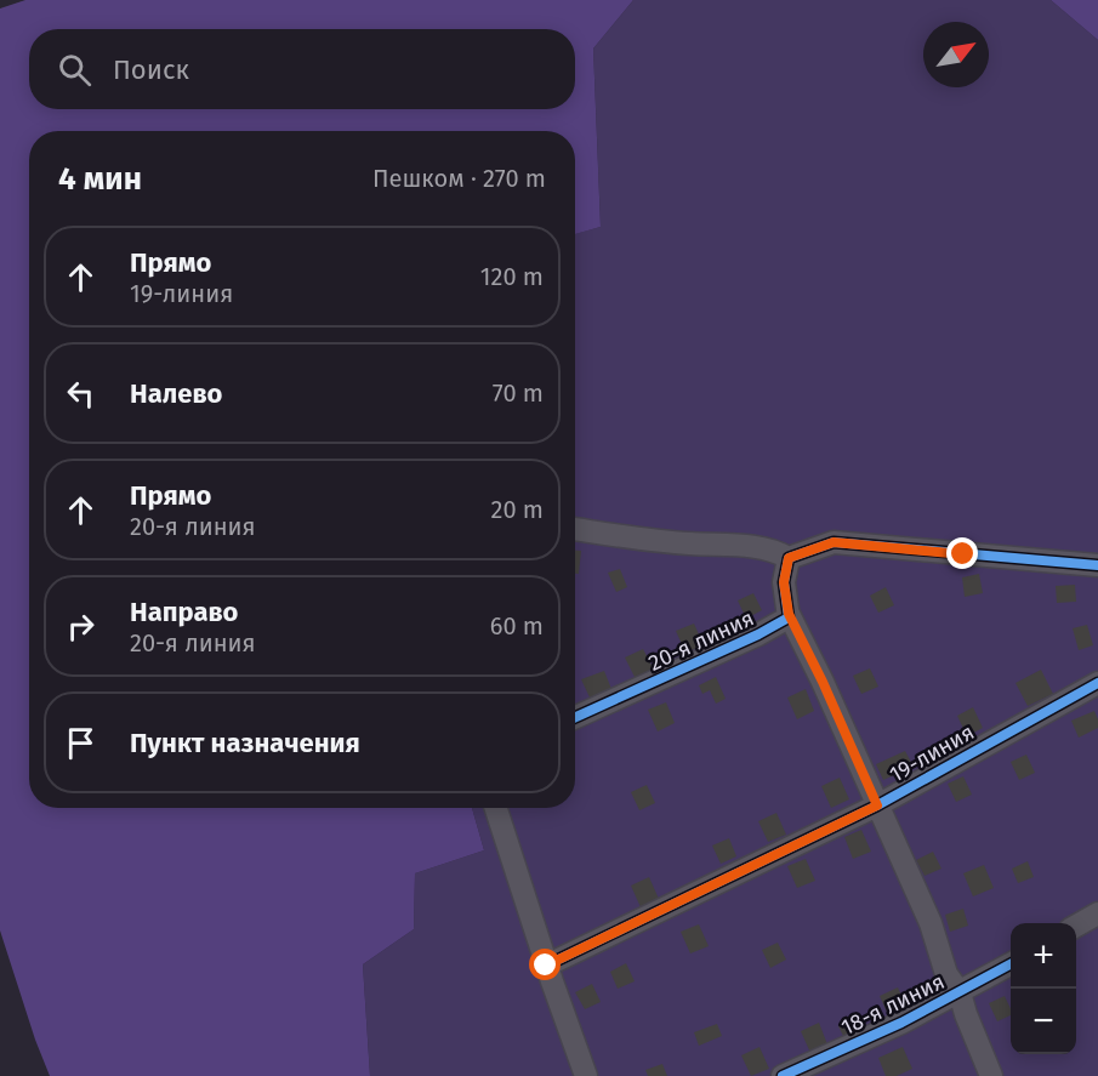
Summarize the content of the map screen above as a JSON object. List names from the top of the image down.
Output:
{
  "streets": {
    "street": ["20-я линия", "19-линия", "18-я линия"]
  },
  "north": "top right",
  "page": {
    "search": "Поиск",
    "heading": ["4 мин", "Пешком · 270 m"],
    "list": [
      ["Прямо", "19-линия", "120 m"],
      ["Налево", "70 m"],
      ["Прямо", "20-я линия", "20 m"],
      ["Направо", "20-я линия", "60 m"],
      "Пункт назначения"
    ],
    "map_buttons": ["+", "−"]
  }
}
